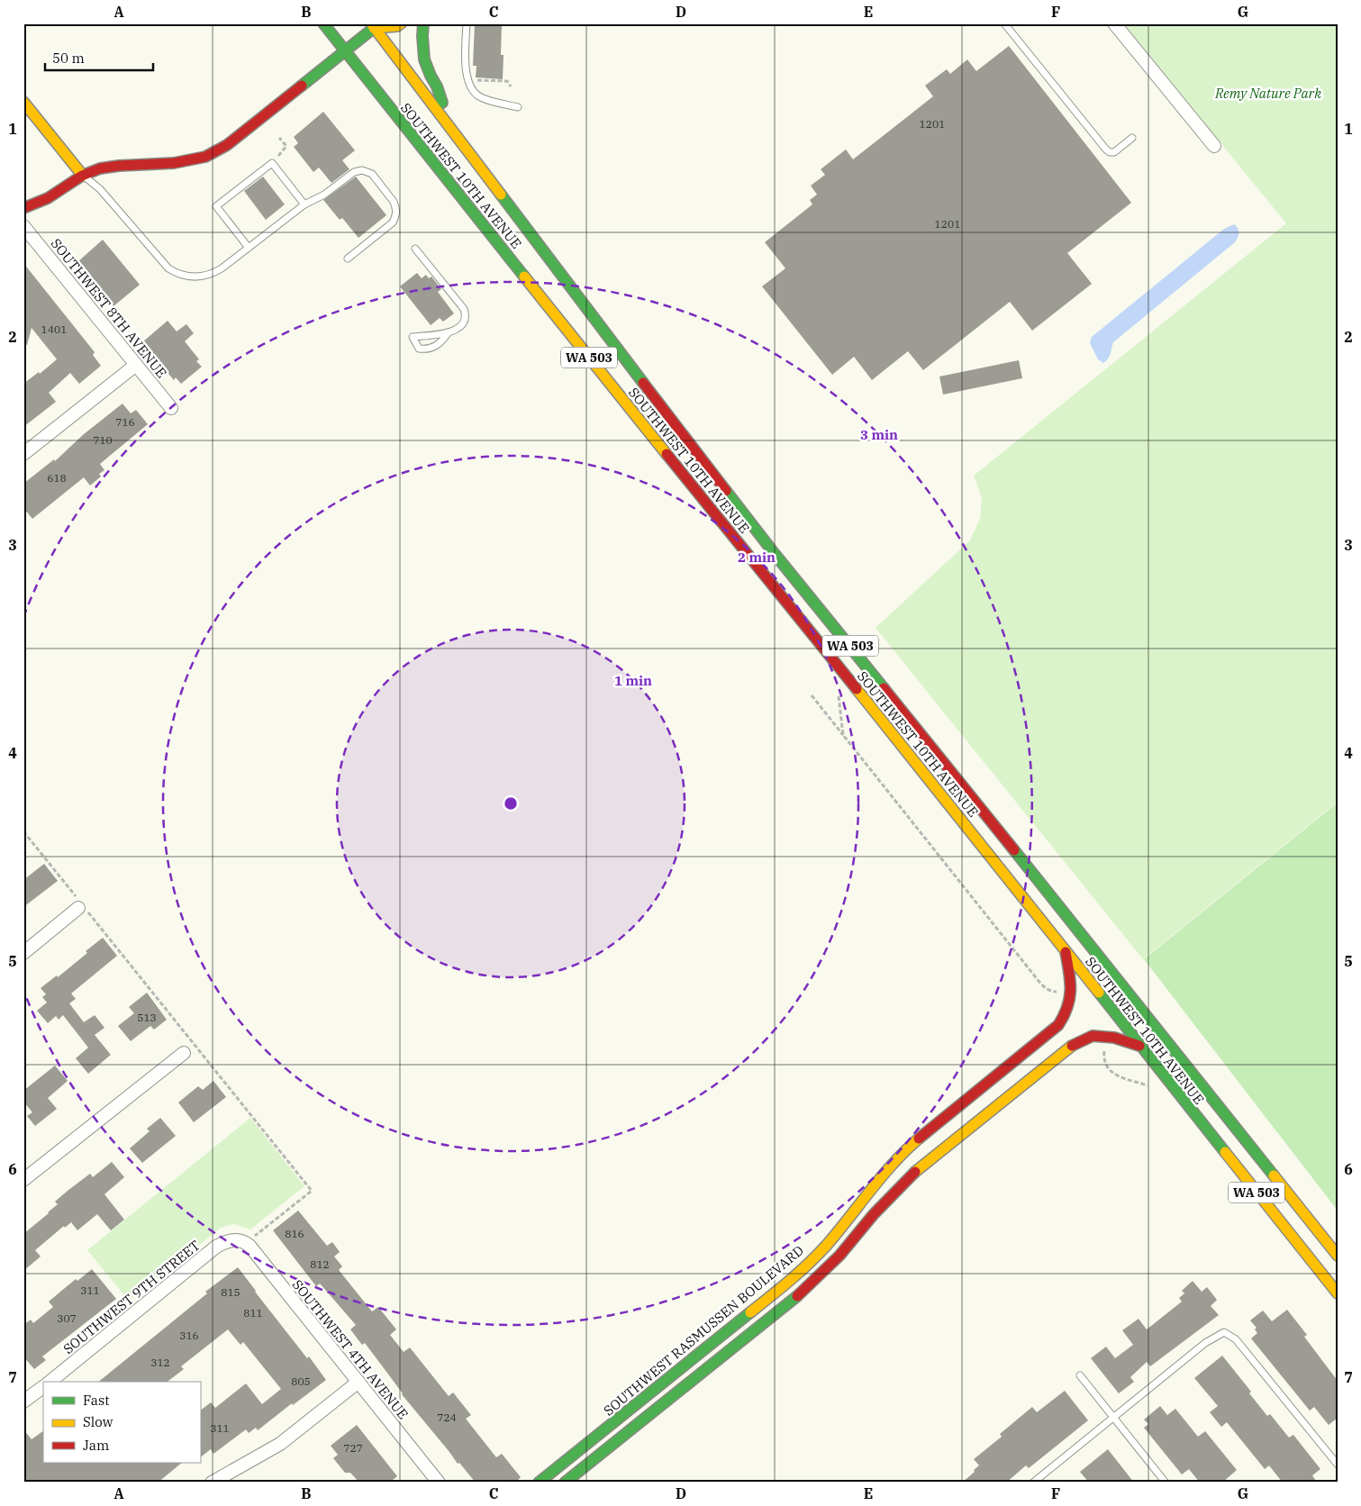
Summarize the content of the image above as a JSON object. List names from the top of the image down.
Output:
{
  "streets": {
    "main road": ["SOUTHWEST 10TH AVENUE", "WA 503", "SOUTHWEST RASMUSSEN BOULEVARD"],
    "street": ["SOUTHWEST 8TH AVENUE", "SOUTHWEST 9TH STREET", "SOUTHWEST 4TH AVENUE"]
  },
  "crossings": [
    ["SOUTHWEST 10TH AVENUE", "SOUTHWEST RASMUSSEN BOULEVARD"],
    ["SOUTHWEST 9TH STREET", "SOUTHWEST 4TH AVENUE"]
  ],
  "parks": ["Remy Nature Park"],
  "house_numbers": [
    "1201",
    "1201",
    "1401",
    "716",
    "710",
    "618",
    "513",
    "816",
    "812",
    "311",
    "815",
    "811",
    "307",
    "316",
    "312",
    "805",
    "724",
    "311",
    "727"
  ],
  "legend": ["Fast", "Slow", "Jam"],
  "scale_bar": "50 m",
  "grid": {
    "columns": [
      "A",
      "B",
      "C",
      "D",
      "E",
      "F",
      "G"
    ],
    "rows": [
      "1",
      "2",
      "3",
      "4",
      "5",
      "6",
      "7"
    ]
  },
  "rings": ["3 min", "2 min", "1 min"]
}
